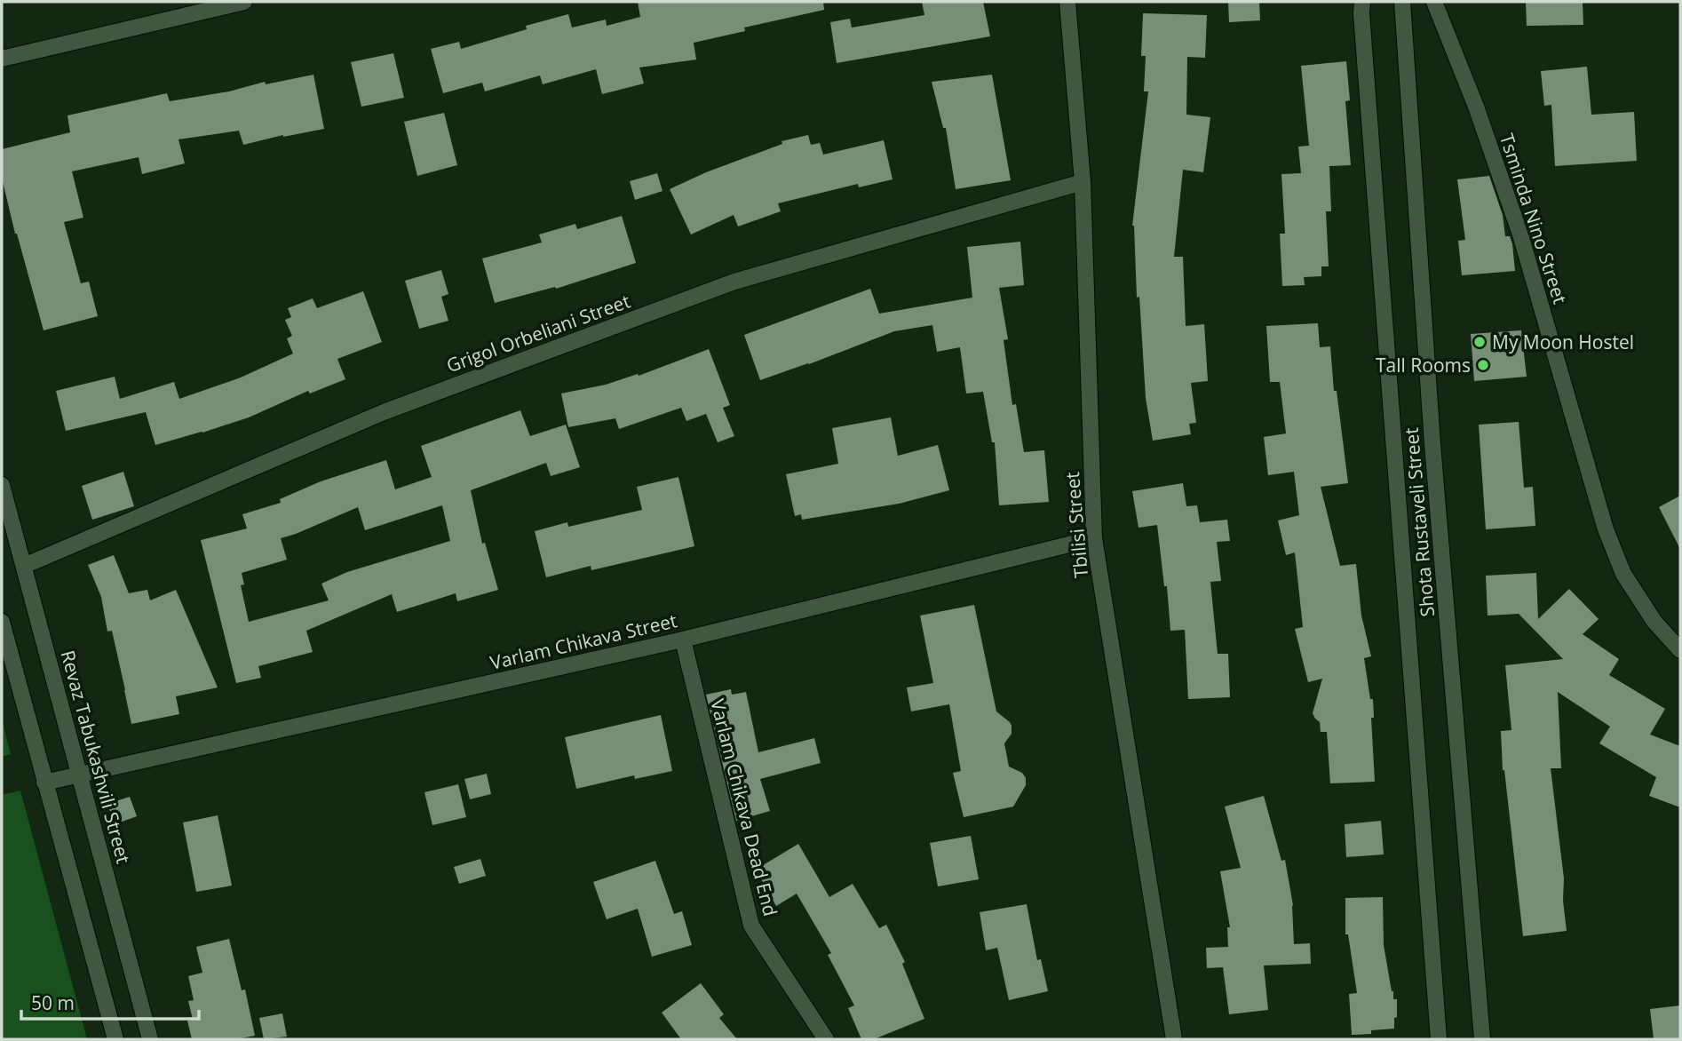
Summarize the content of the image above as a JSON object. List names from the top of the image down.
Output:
{
  "streets": {
    "street": [
      "Tsminda Nino Street",
      "Grigol Orbeliani Street",
      "Shota Rustaveli Street",
      "Tbilisi Street",
      "Varlam Chikava Street",
      "Revaz Tabukashvili Street",
      "Varlam Chikava Dead End"
    ]
  },
  "crossings": [
    ["Grigol Orbeliani Street", "Tbilisi Street"],
    ["Grigol Orbeliani Street", "Revaz Tabukashvili Street"],
    ["Tbilisi Street", "Varlam Chikava Street"],
    ["Varlam Chikava Street", "Revaz Tabukashvili Street"],
    ["Varlam Chikava Street", "Varlam Chikava Dead End"]
  ],
  "places": ["My Moon Hostel", "Tall Rooms"],
  "scale_bar": "50 m"
}
